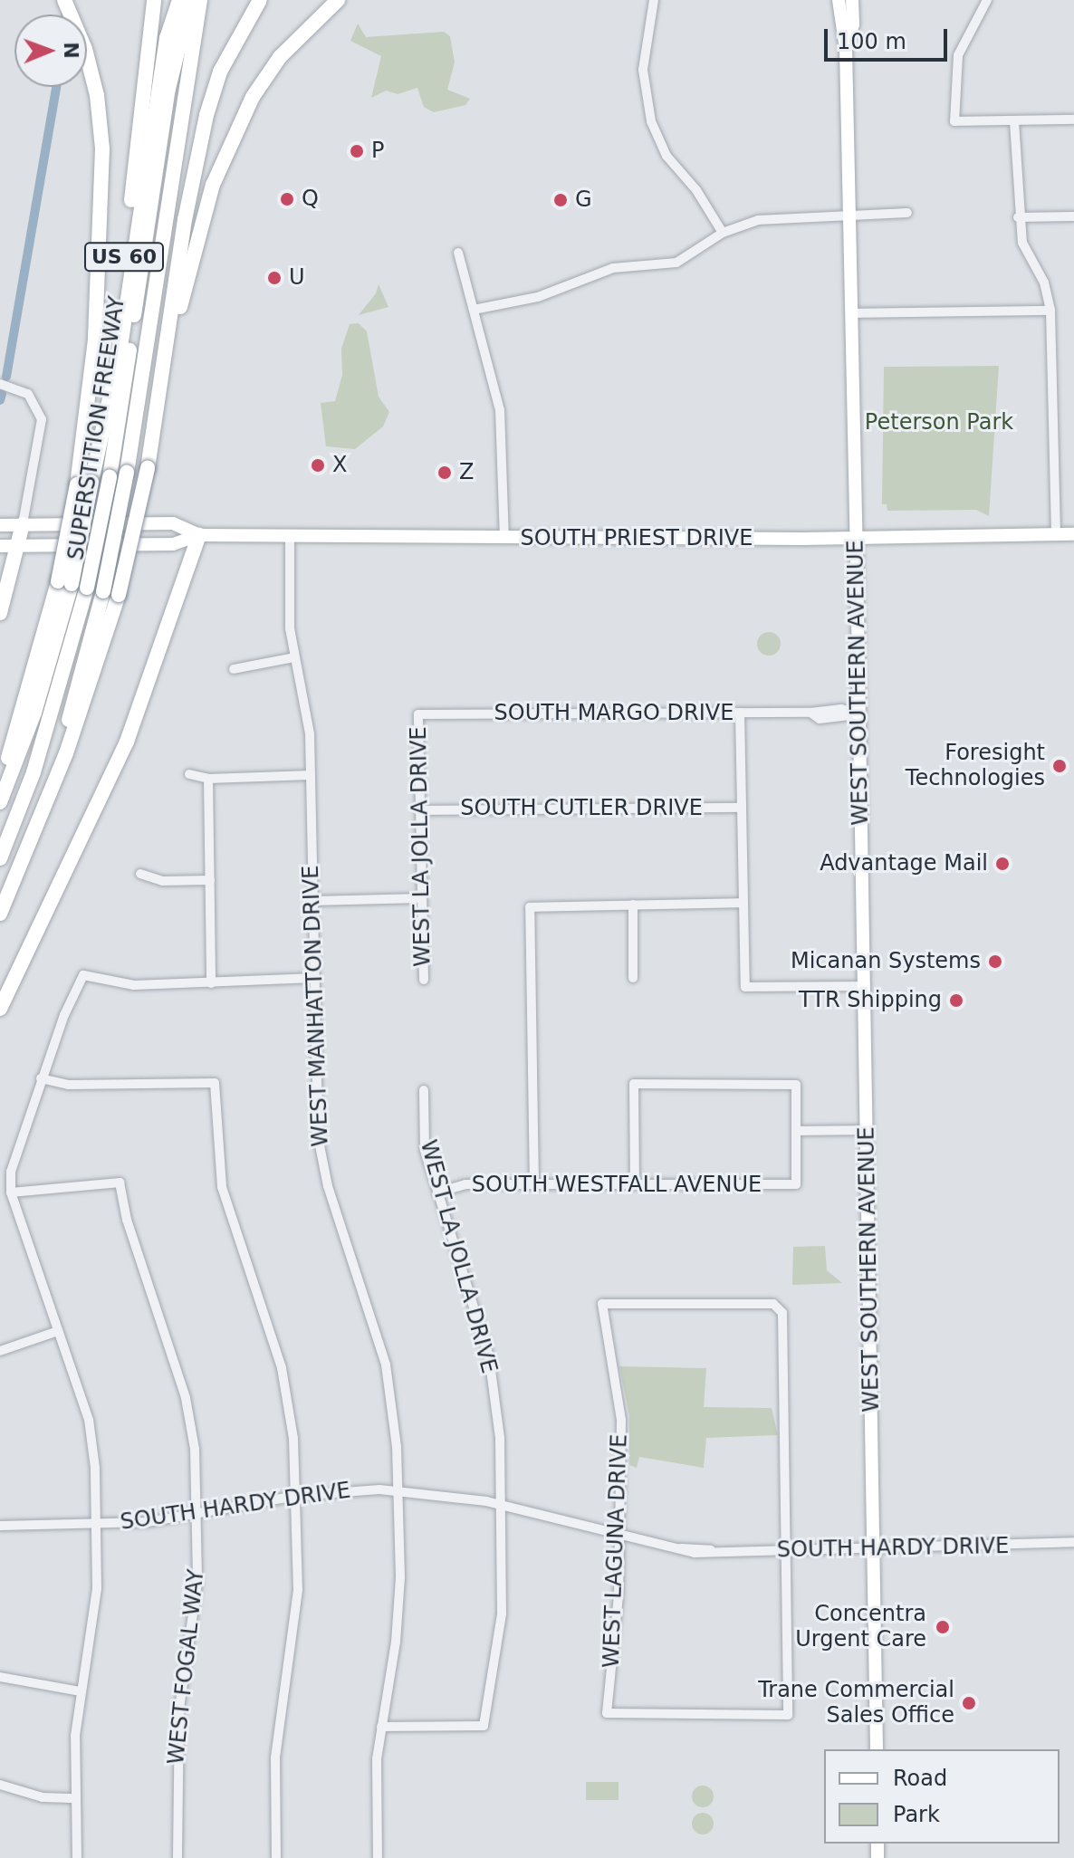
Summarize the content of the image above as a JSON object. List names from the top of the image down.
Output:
{
  "streets": {
    "highway": ["US 60", "SUPERSTITION FREEWAY"],
    "main road": ["SOUTH PRIEST DRIVE", "WEST SOUTHERN AVENUE"],
    "street": [
      "SOUTH MARGO DRIVE",
      "SOUTH CUTLER DRIVE",
      "WEST LA JOLLA DRIVE",
      "WEST MANHATTON DRIVE",
      "SOUTH WESTFALL AVENUE",
      "SOUTH HARDY DRIVE",
      "WEST LAGUNA DRIVE",
      "WEST FOGAL WAY"
    ]
  },
  "crossings": [
    ["SOUTH PRIEST DRIVE", "WEST SOUTHERN AVENUE"],
    ["SOUTH PRIEST DRIVE", "WEST MANHATTON DRIVE"],
    ["WEST SOUTHERN AVENUE", "SOUTH MARGO DRIVE"],
    ["WEST SOUTHERN AVENUE", "SOUTH HARDY DRIVE"],
    ["SOUTH MARGO DRIVE", "WEST LA JOLLA DRIVE"],
    ["SOUTH CUTLER DRIVE", "WEST LA JOLLA DRIVE"],
    ["WEST LA JOLLA DRIVE", "WEST MANHATTON DRIVE"],
    ["WEST LA JOLLA DRIVE", "SOUTH WESTFALL AVENUE"],
    ["WEST LA JOLLA DRIVE", "SOUTH HARDY DRIVE"],
    ["WEST MANHATTON DRIVE", "SOUTH HARDY DRIVE"],
    ["SOUTH HARDY DRIVE", "WEST LAGUNA DRIVE"],
    ["SOUTH HARDY DRIVE", "WEST FOGAL WAY"]
  ],
  "parks": ["Peterson Park"],
  "places": [
    "P",
    "Q",
    "G",
    "U",
    "X",
    "Z",
    "Foresight Technologies",
    "Advantage Mail",
    "Micanan Systems",
    "TTR Shipping",
    "Concentra Urgent Care",
    "Trane Commercial Sales Office"
  ],
  "legend": ["Road", "Park"],
  "scale_bar": "100 m",
  "north": "right"
}
